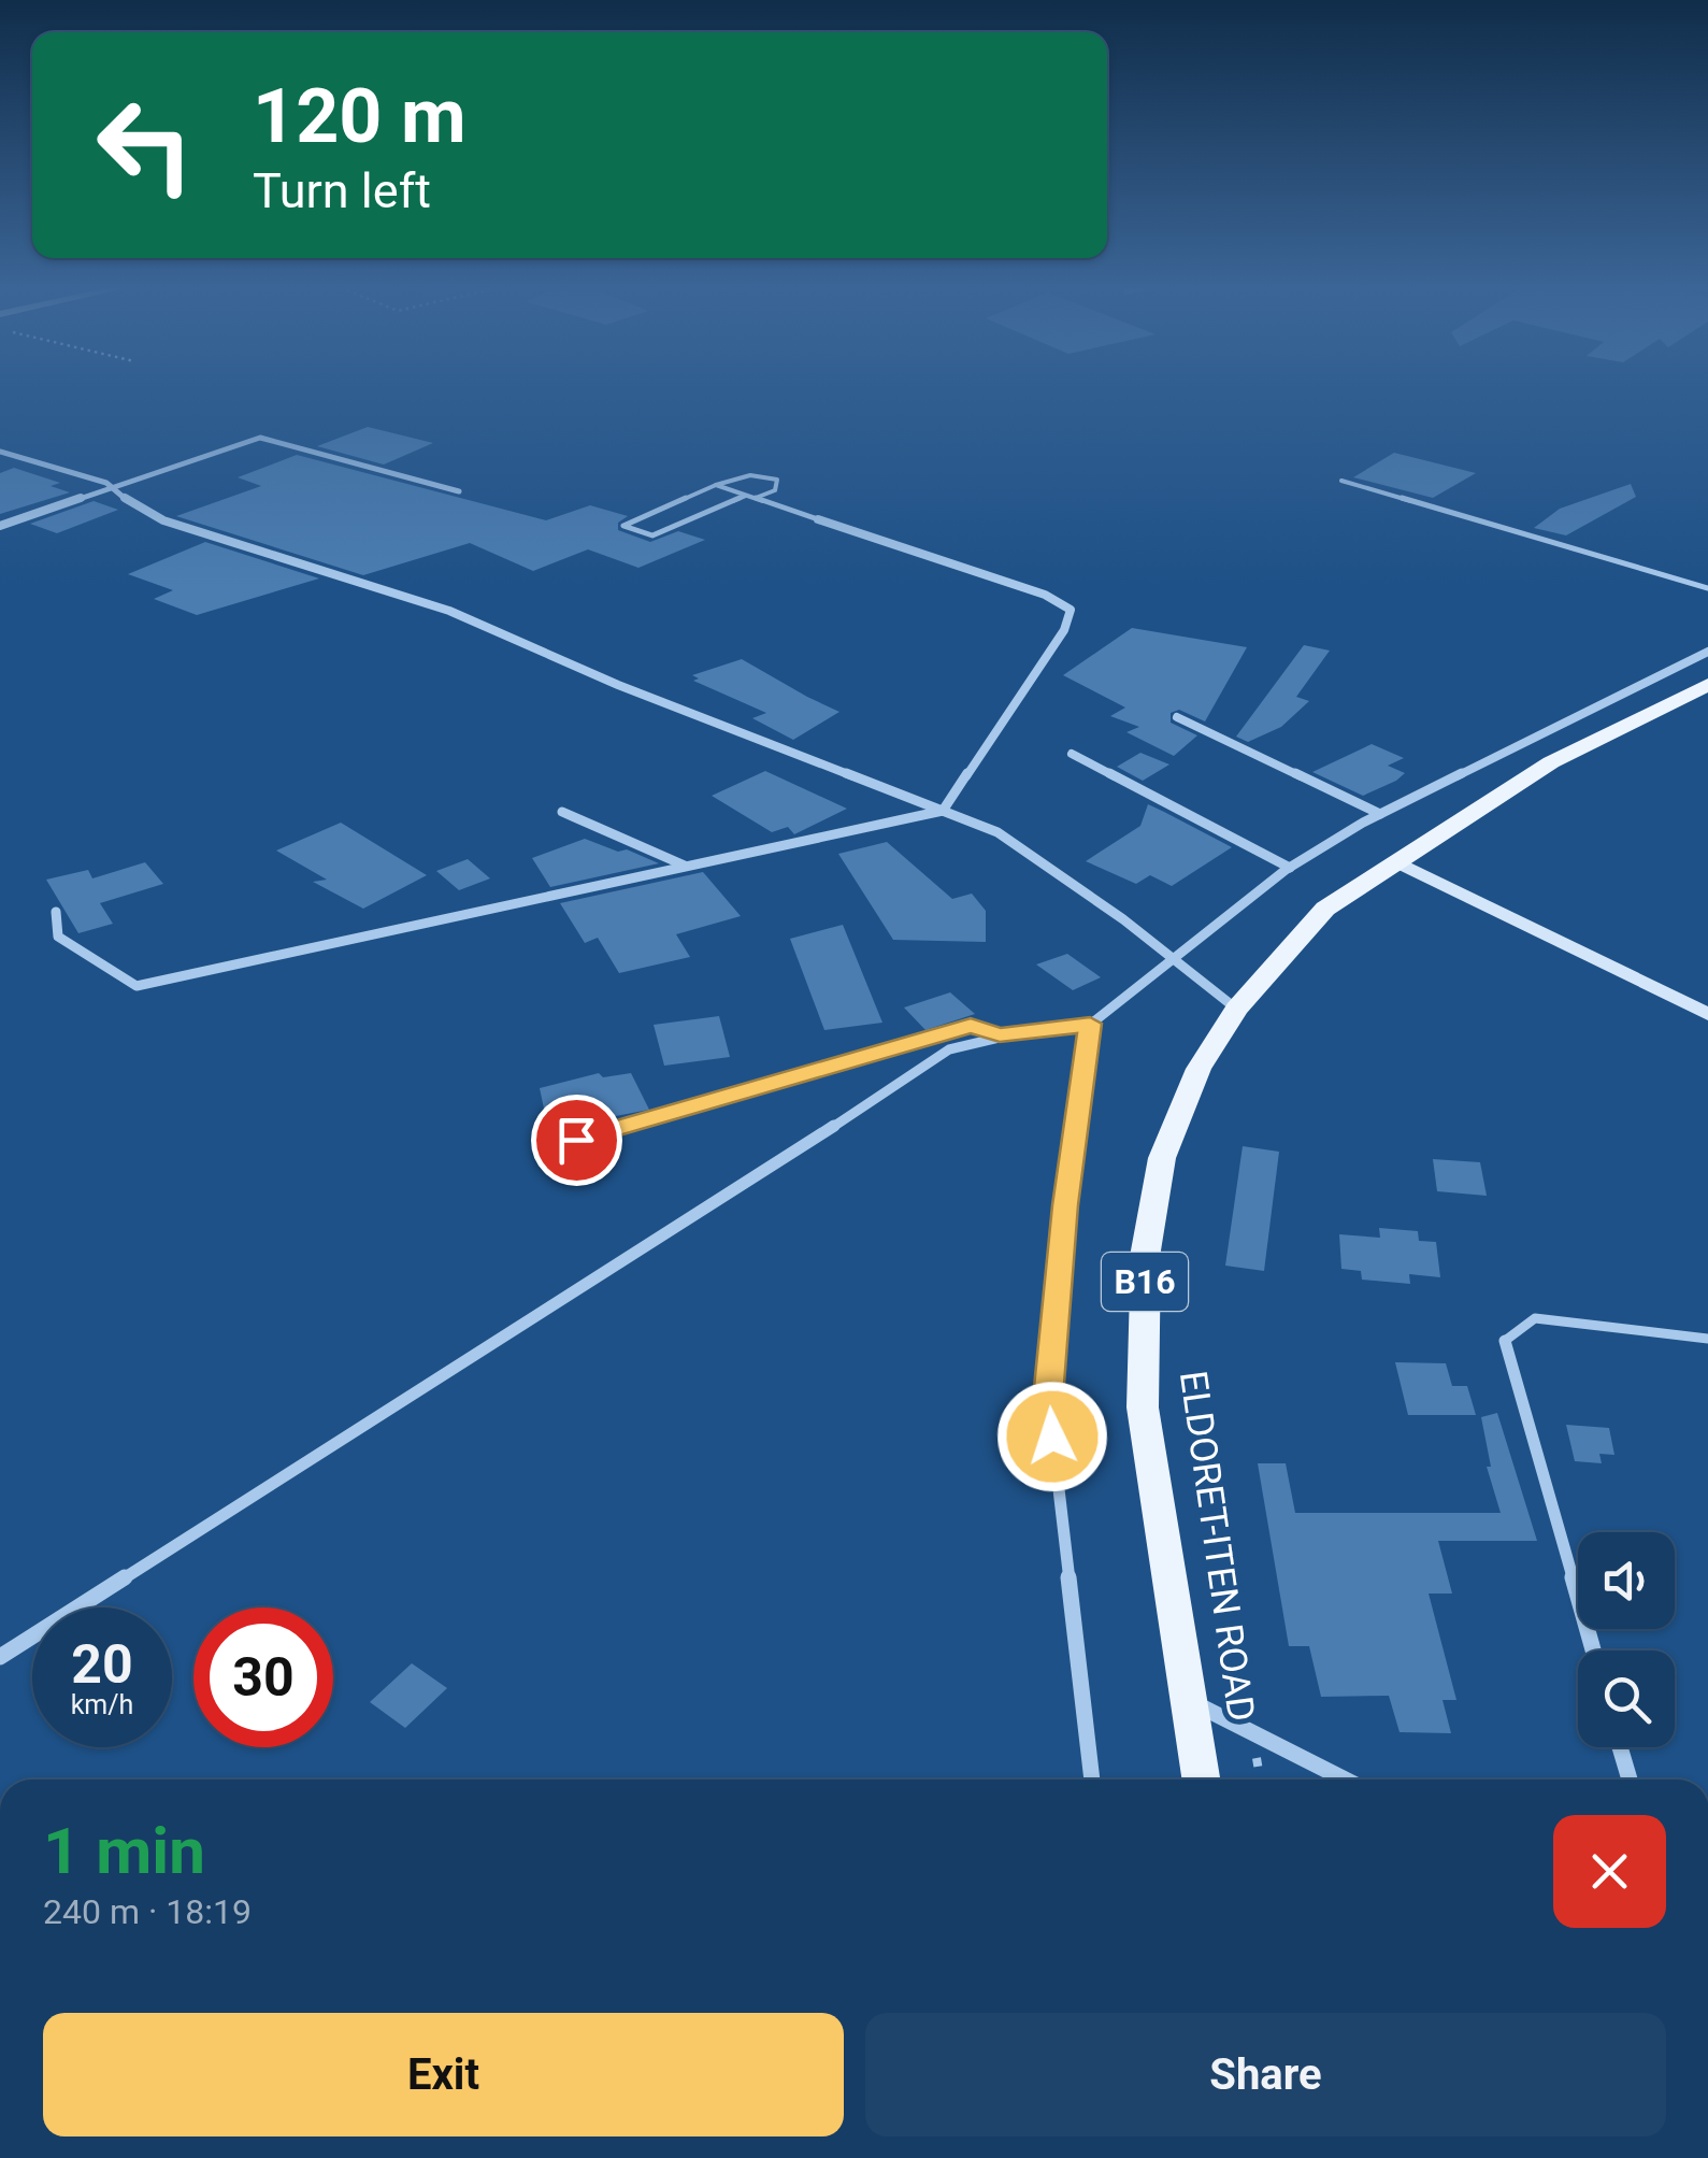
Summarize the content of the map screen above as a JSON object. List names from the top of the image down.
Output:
{
  "streets": {
    "main road": ["B16", "ELDORET-ITEN ROAD"]
  },
  "page": {
    "turn": ["120 m", "Turn left"],
    "speed": "20 km/h",
    "limit": "30",
    "heading": ["1 min", "240 m · 18:19"],
    "buttons": ["Exit", "Share"]
  }
}
